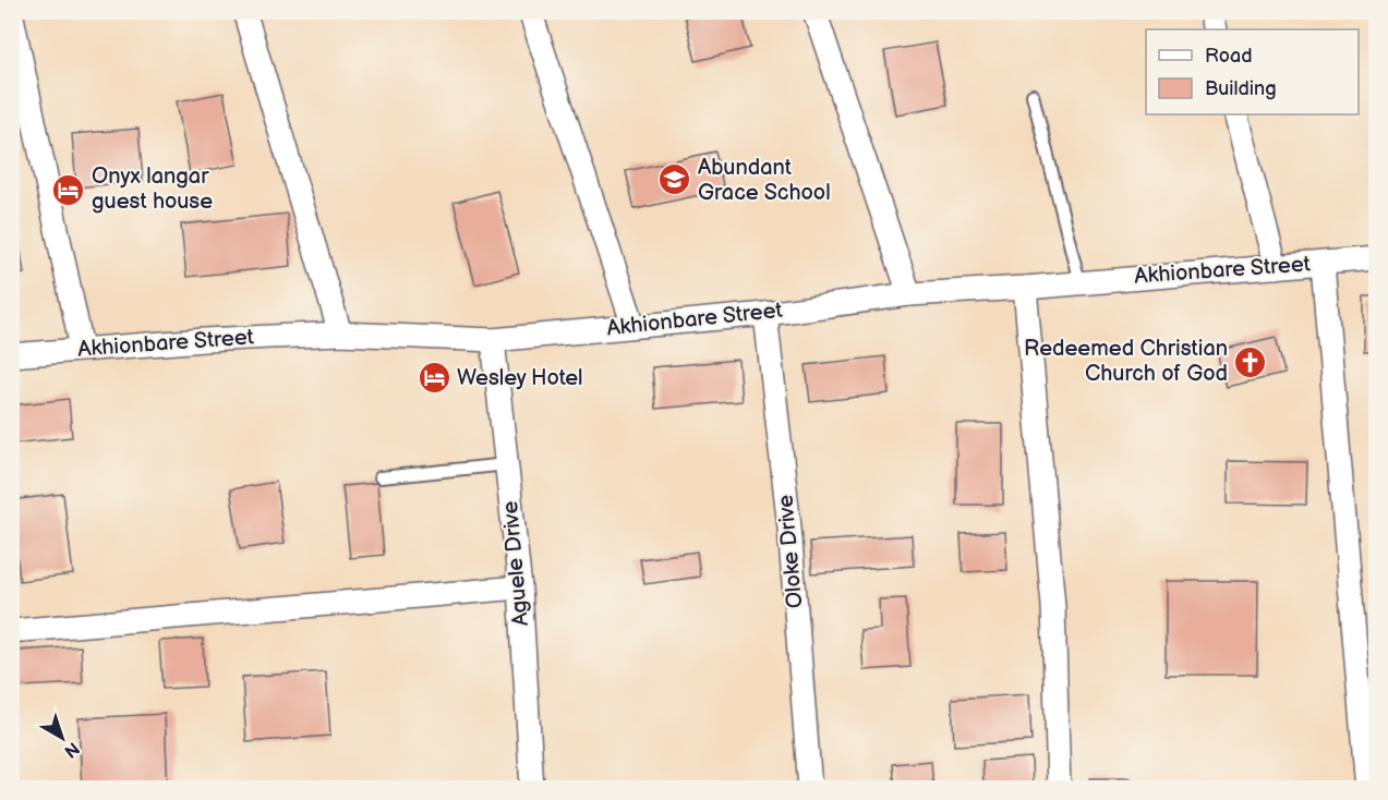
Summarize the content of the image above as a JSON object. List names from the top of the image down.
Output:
{
  "streets": {
    "street": ["Akhionbare Street", "Oloke Drive", "Aguele Drive"]
  },
  "crossings": [
    ["Akhionbare Street", "Oloke Drive"],
    ["Akhionbare Street", "Aguele Drive"]
  ],
  "places": {
    "school or university": ["Abundant Grace School"],
    "hotel": ["Onyx langar guest house", "Wesley Hotel"],
    "church": ["Redeemed Christian Church of God"]
  },
  "legend": ["Road", "Building"],
  "north": "bottom right"
}
